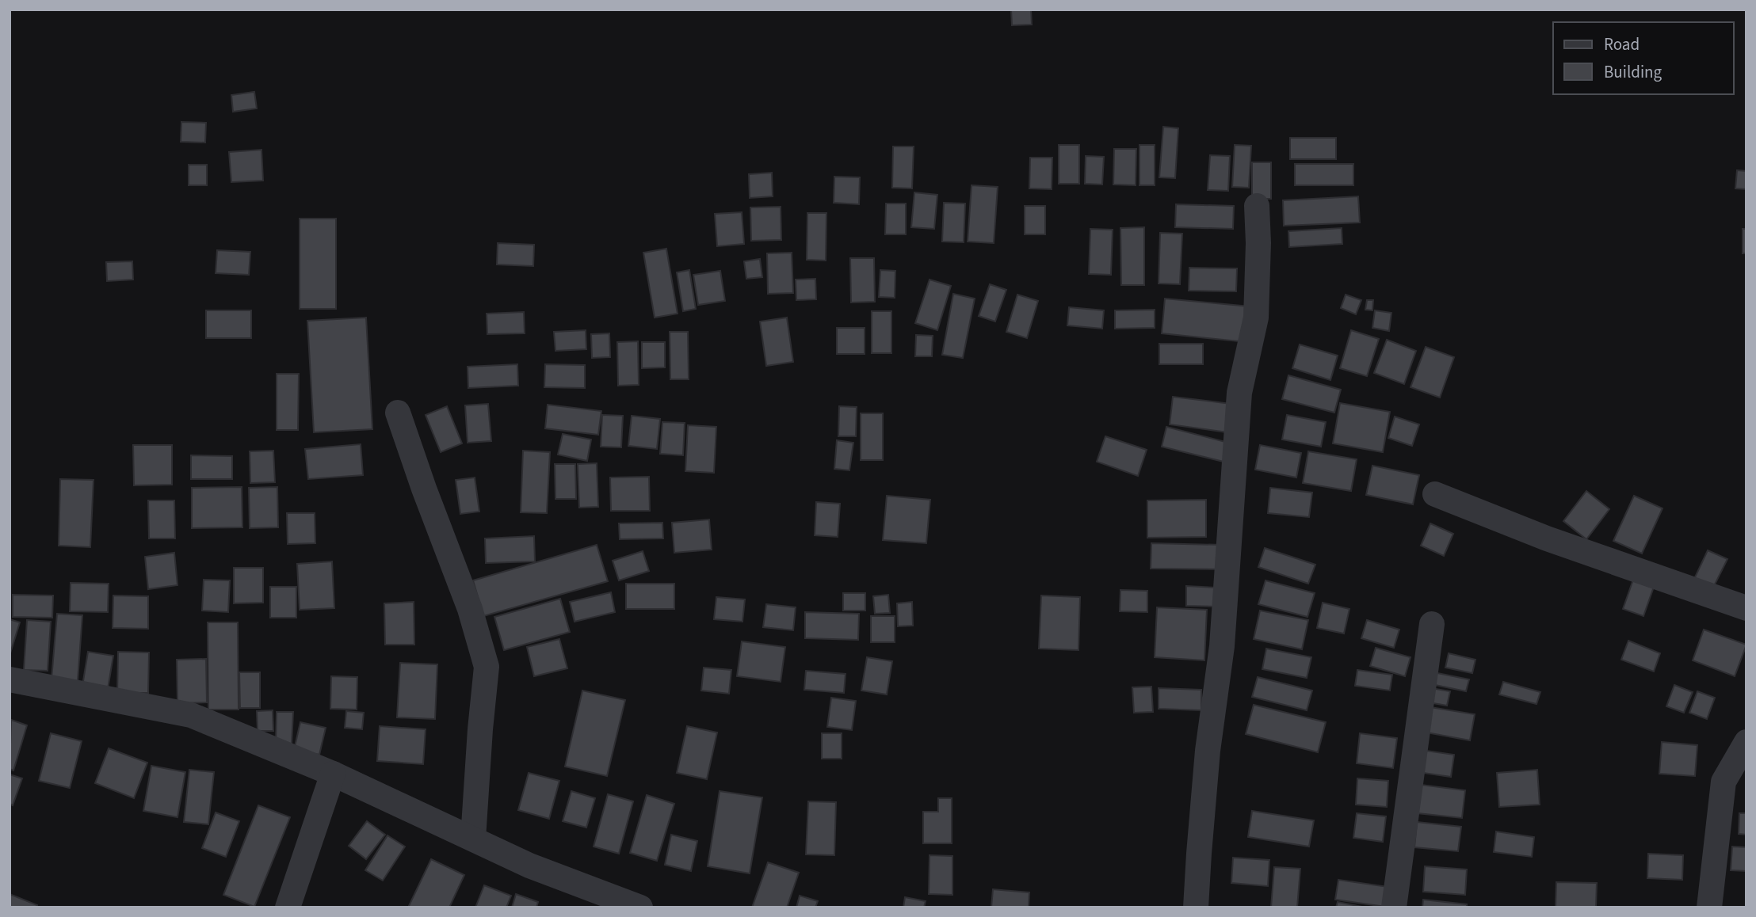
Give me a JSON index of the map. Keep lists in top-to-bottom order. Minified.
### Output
{"legend":["Road","Building"]}
